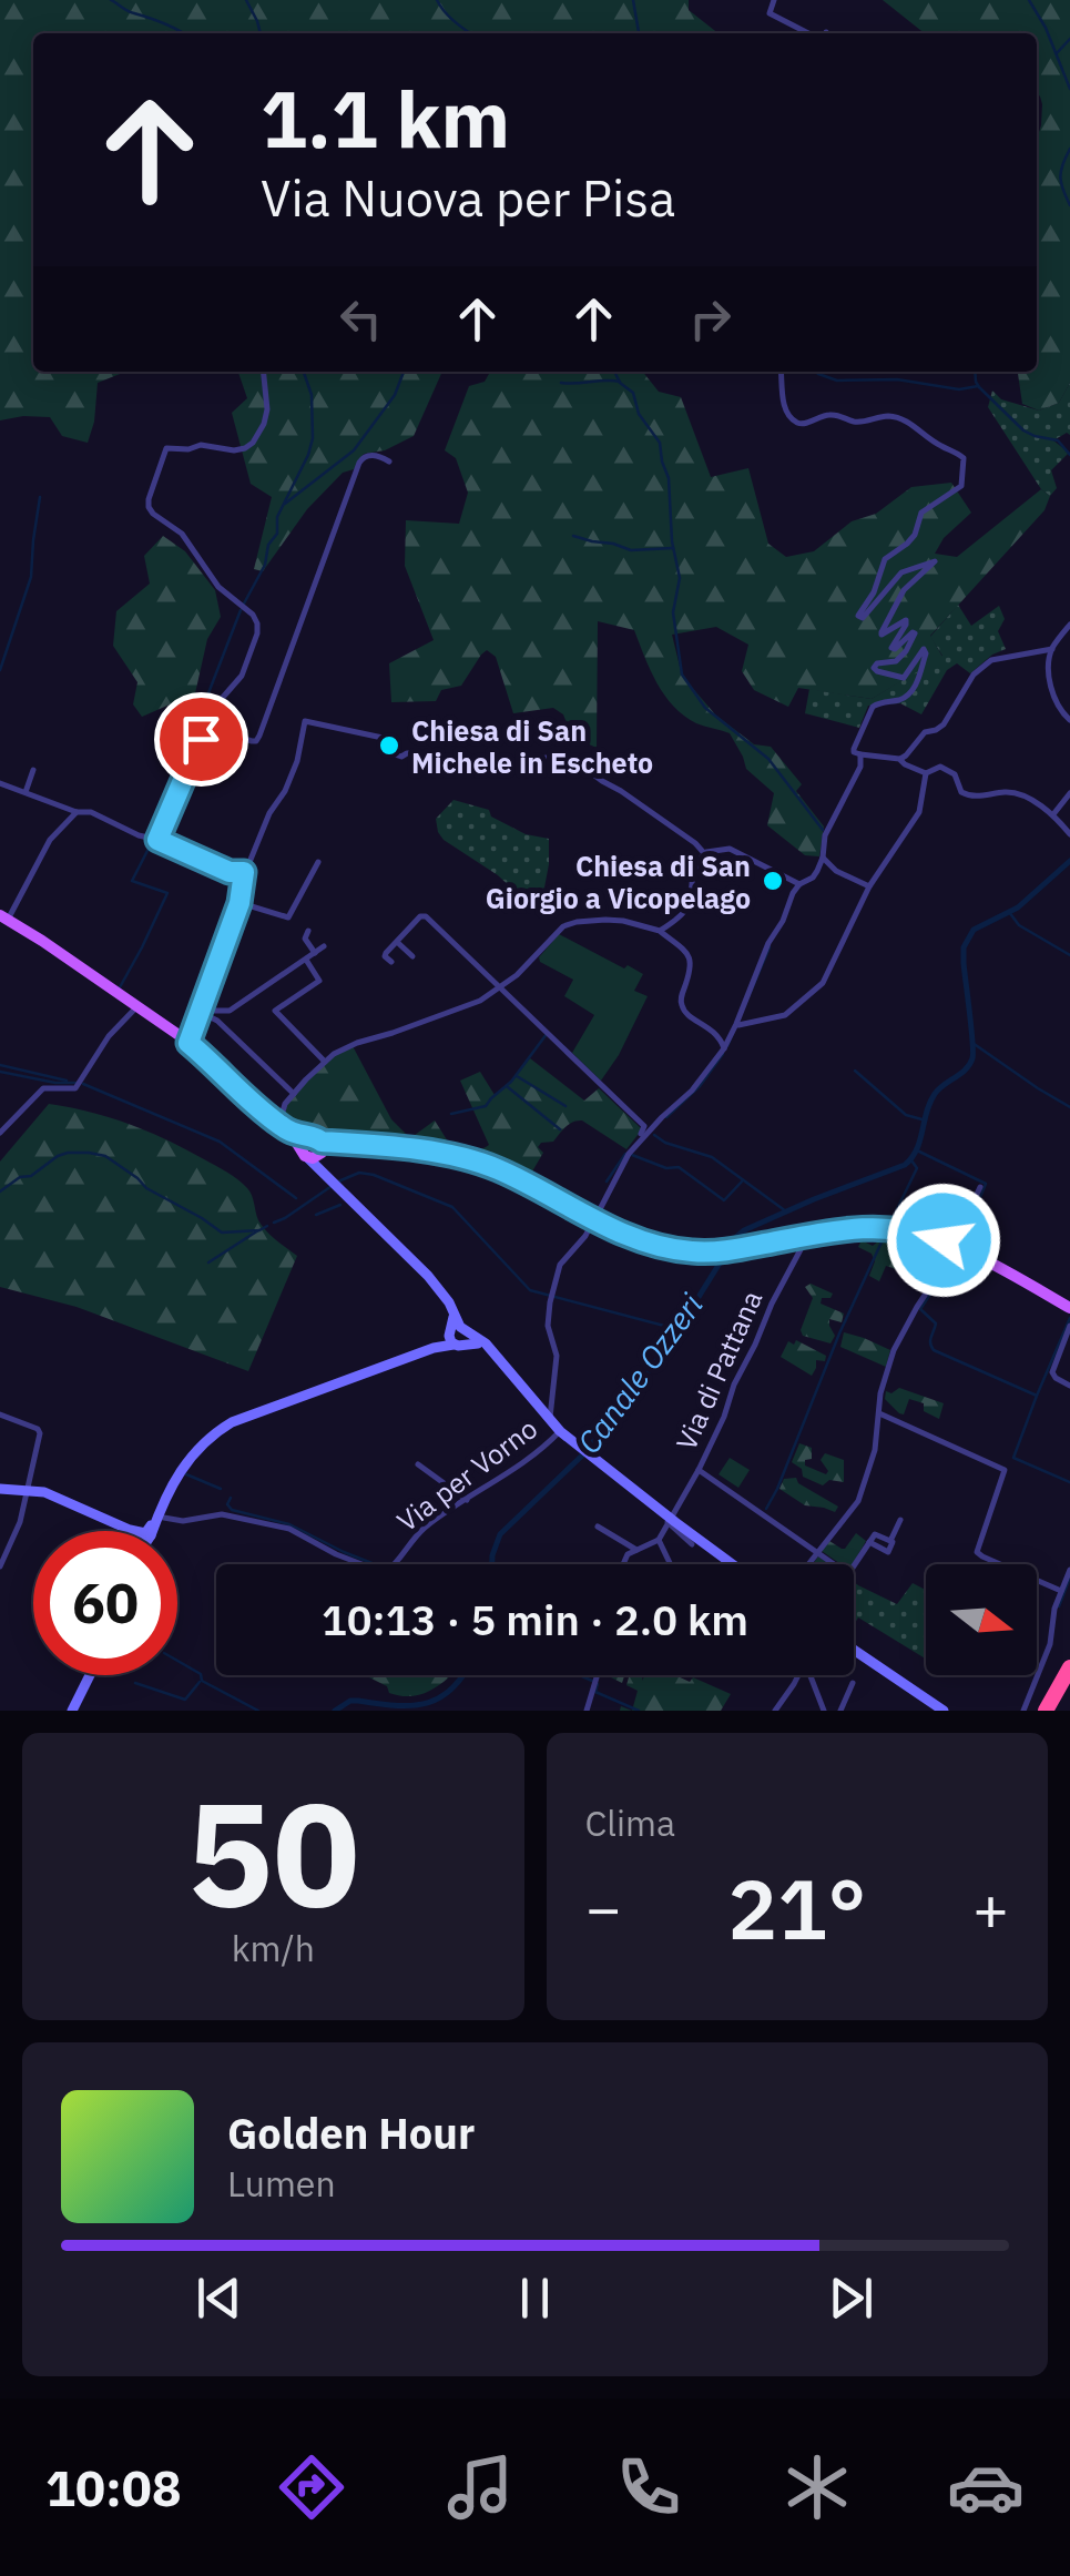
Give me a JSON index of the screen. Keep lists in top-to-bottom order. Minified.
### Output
{"streets":{"street":["Via di Pattana","Via per Vorno"]},"water":["Canale Ozzeri"],"places":["Chiesa di San Michele in Escheto","Chiesa di San Giorgio a Vicopelago"],"north":"right","page":{"turn":["1.1 km","Via Nuova per Pisa"],"limit":"60","trip":"10:13 · 5 min · 2.0 km","tile":[["50","km/h"],"Clima"],"heat":["−","21°","+"],"song":["Golden Hour","Lumen"],"tabs":"10:08"}}
